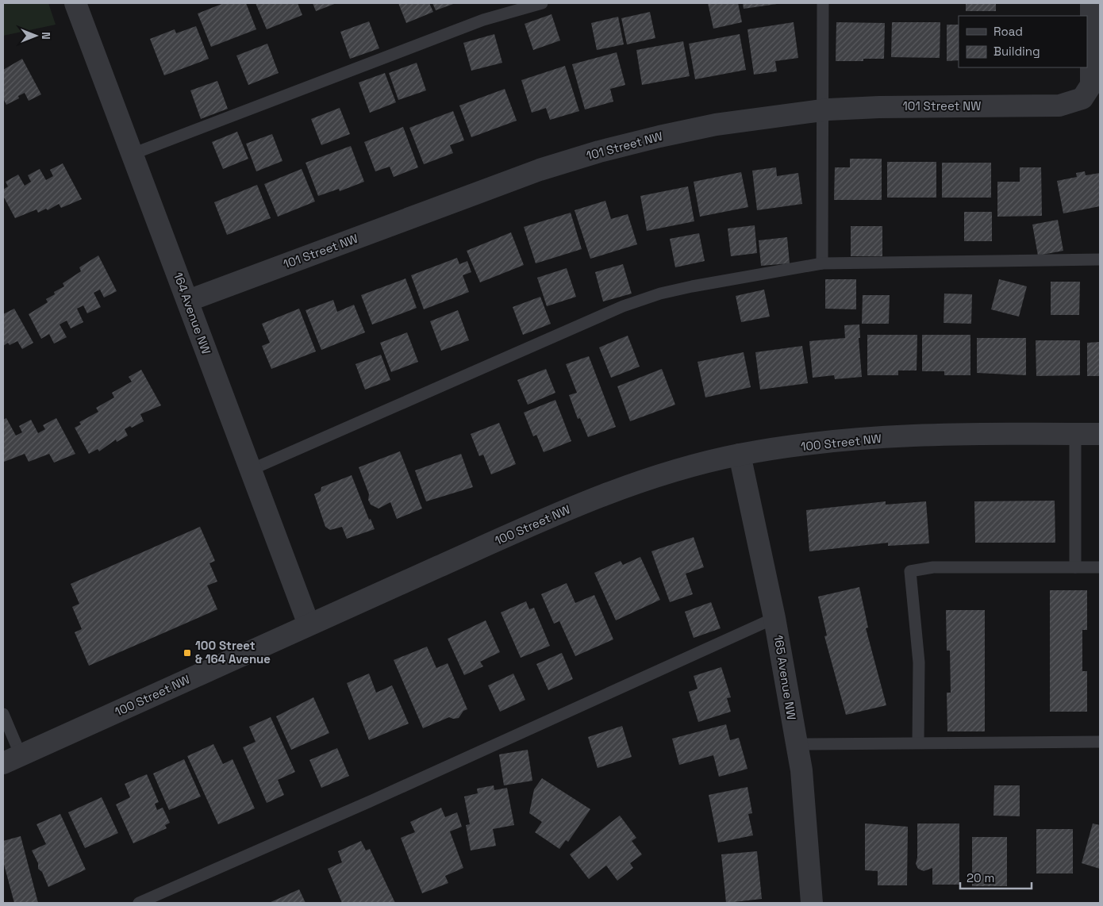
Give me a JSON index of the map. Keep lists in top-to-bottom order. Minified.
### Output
{"streets":{"street":["101 Street NW","164 Avenue NW","100 Street NW","165 Avenue NW"]},"crossings":[["101 Street NW","164 Avenue NW"],["164 Avenue NW","100 Street NW"],["100 Street NW","165 Avenue NW"]],"places":{"transit":["100 Street & 164 Avenue"]},"legend":["Road","Building"],"scale_bar":"20 m","north":"right"}
